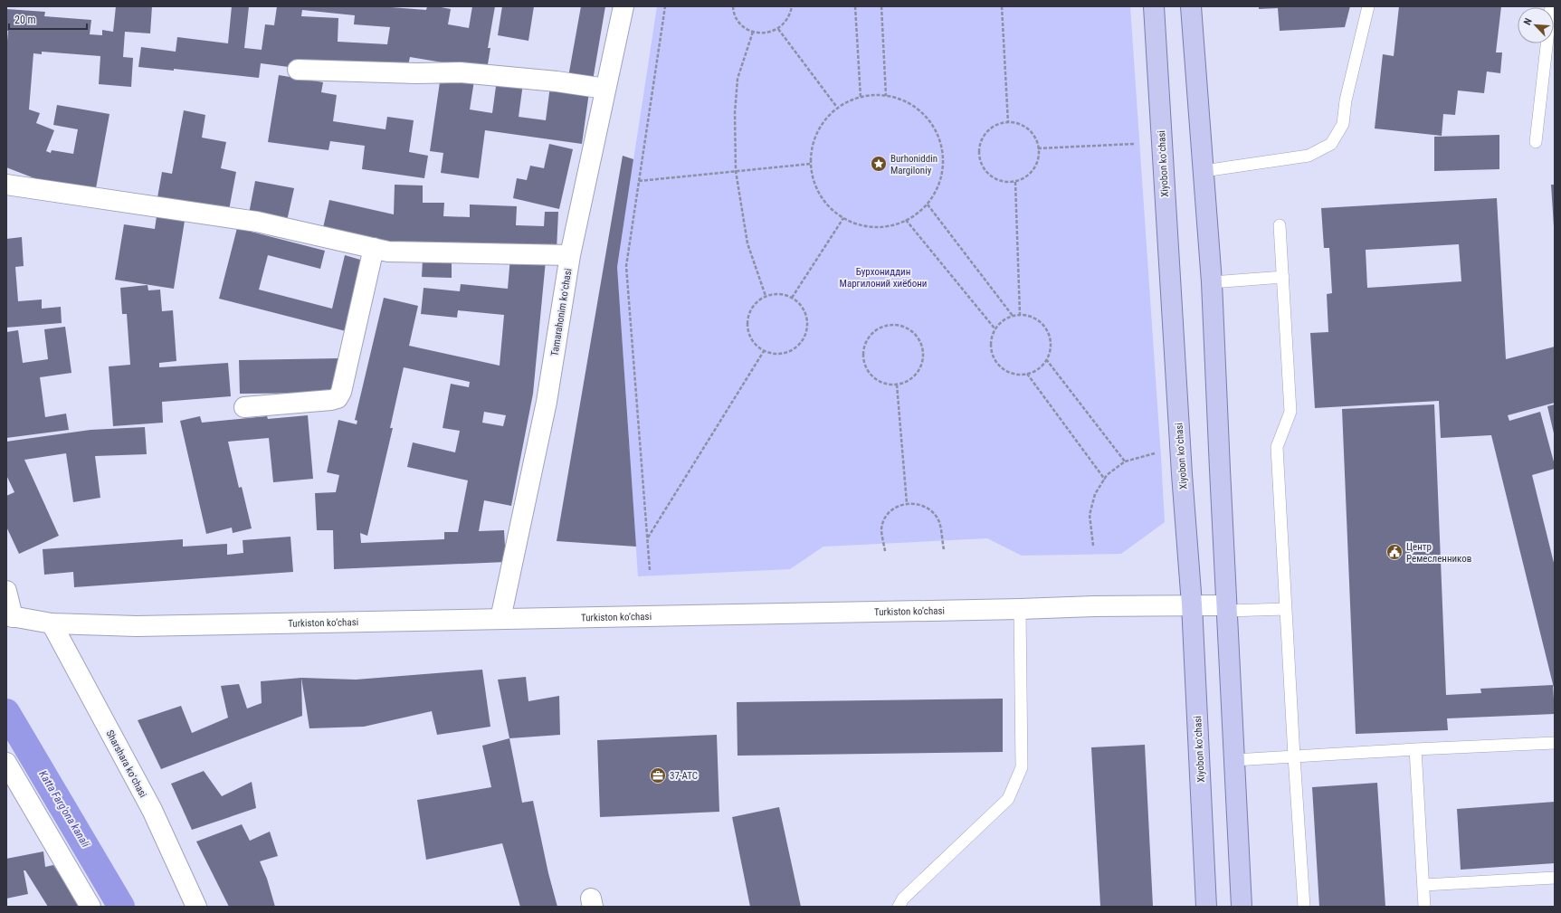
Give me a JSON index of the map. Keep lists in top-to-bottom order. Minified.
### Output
{"streets":{"main road":["Xiyobon koʻchasi"],"street":["Tamarahonim koʻchasi","Turkiston ko’chasi","Sharshara koʻchasi"]},"crossings":[["Xiyobon koʻchasi","Turkiston ko’chasi"],["Tamarahonim koʻchasi","Turkiston ko’chasi"],["Turkiston ko’chasi","Sharshara koʻchasi"]],"water":["Katta Farg'ona kanali"],"parks":["Бурхониддин Маргилоний хиёбони"],"places":{"place":["Burhoniddin Margiloniy"],"public building":["Центр Ремесленников"],"office":["37-АТС"]},"scale_bar":"20 m","north":"top left"}
